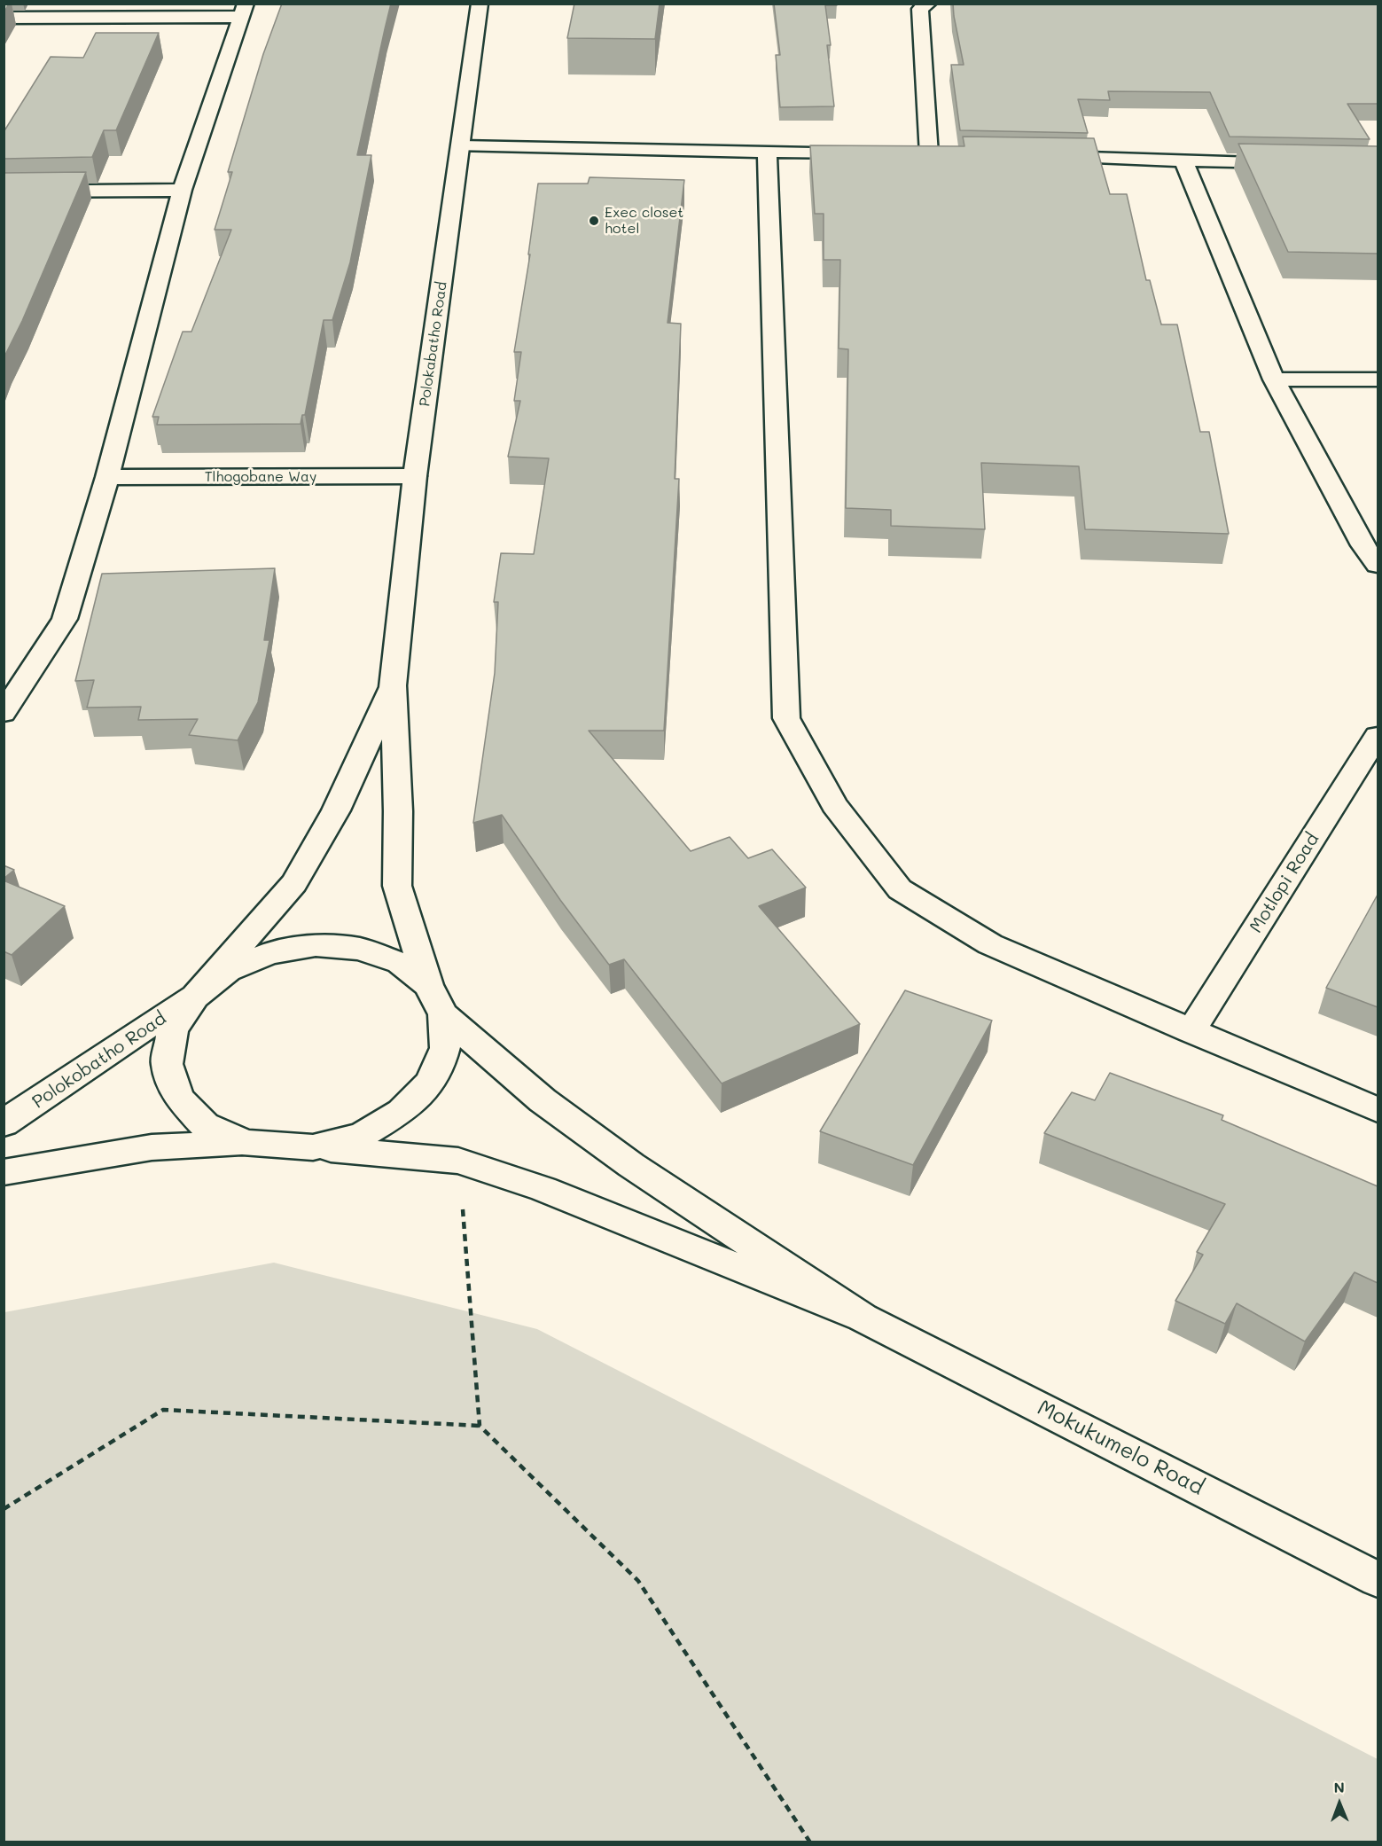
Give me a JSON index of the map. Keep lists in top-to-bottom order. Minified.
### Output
{"streets":{"street":["Polokabatho Road","Tlhogobane Way","Motlopi Road","Polokobatho Road","Mokukumelo Road"]},"crossings":[["Polokabatho Road","Tlhogobane Way"]],"places":["Exec closet hotel"],"north":"top"}
